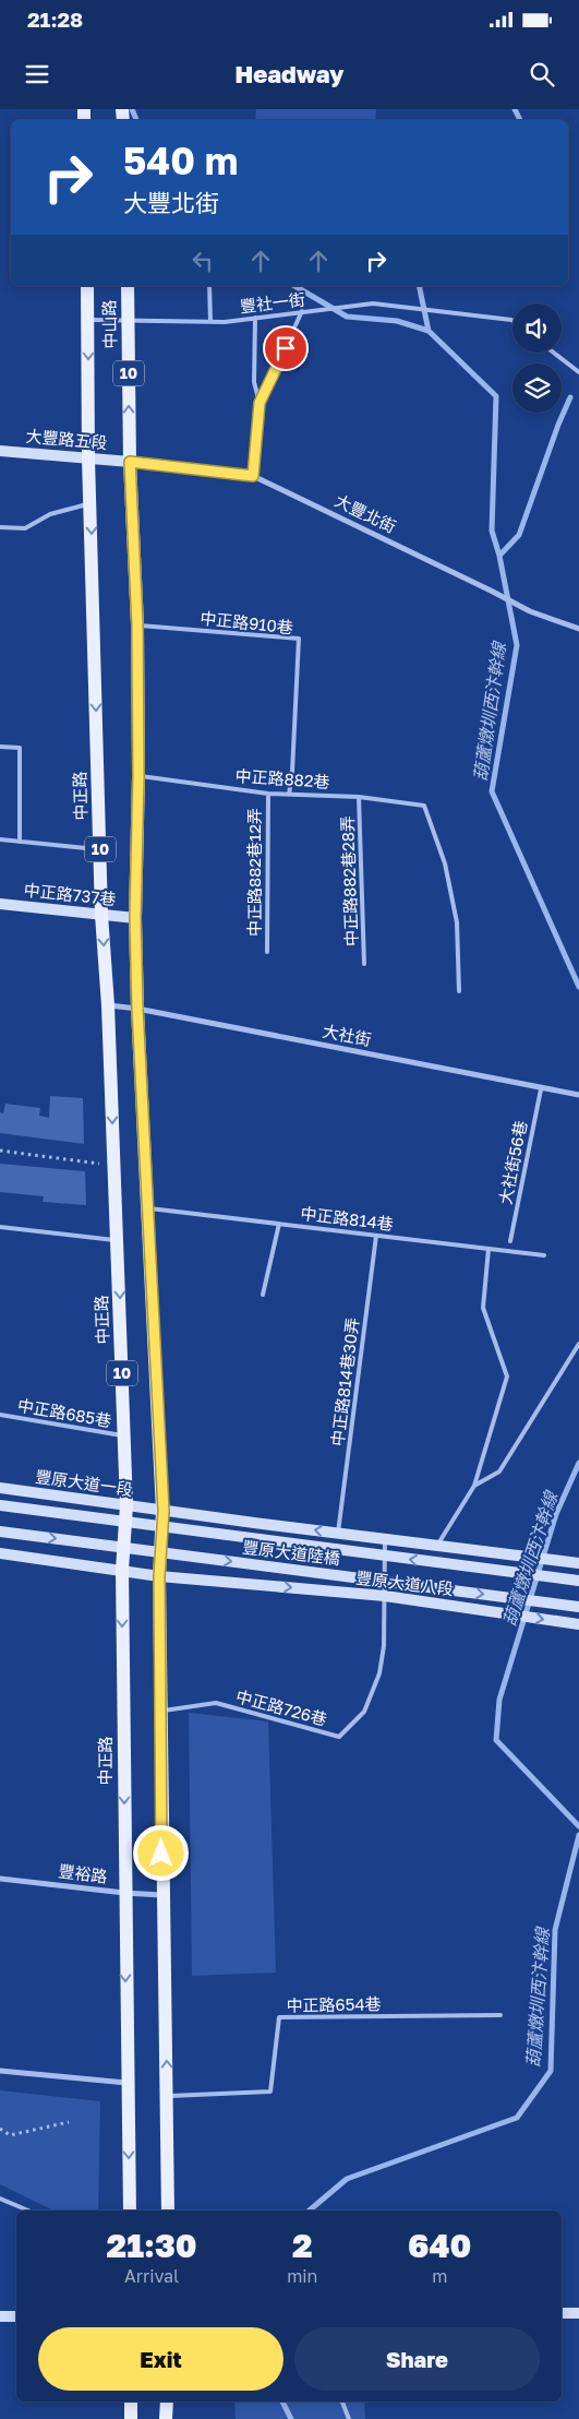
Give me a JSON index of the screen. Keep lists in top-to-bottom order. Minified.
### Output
{"streets":{"main road":["中山路","10","中正路"],"street":["大豐路五段","大豐北街","中正路737巷","大社街","豐原大道一段","豐原大道陸橋","豐原大道八段","豐裕路"],"lane":["豐社一街","中正路910巷","中正路882巷","中正路882巷12弄","中正路882巷28弄","大社街56巷","中正路814巷","中正路814巷30弄","中正路685巷","中正路726巷","中正路654巷"]},"crossings":[["豐社一街","中山路"],["中山路","10"],["中山路","大豐路五段"],["中山路","大豐北街"],["中山路","中正路"],["10","大豐路五段"],["10","大豐北街"],["10","中正路910巷"],["10","中正路882巷"],["10","中正路737巷"],["10","大社街"],["10","中正路814巷"],["10","豐原大道一段"],["10","豐原大道八段"],["10","中正路726巷"],["10","豐裕路"],["10","中正路654巷"],["大豐路五段","大豐北街"],["大豐路五段","中正路"],["中正路910巷","中正路882巷"],["中正路882巷","中正路882巷12弄"],["中正路882巷","中正路882巷28弄"],["中正路","中正路737巷"],["中正路","大社街"],["中正路","中正路685巷"],["中正路","豐原大道一段"],["中正路","豐裕路"],["大社街","大社街56巷"],["中正路814巷","中正路814巷30弄"],["豐原大道八段","中正路726巷"]],"water":["葫蘆燉圳西汴幹線"],"page":{"status":"21:28","header":"Headway","turn":["540 m","大豐北街"],"eta":["21:30","Arrival","2","min","640","m"],"buttons":["Exit","Share"]}}
